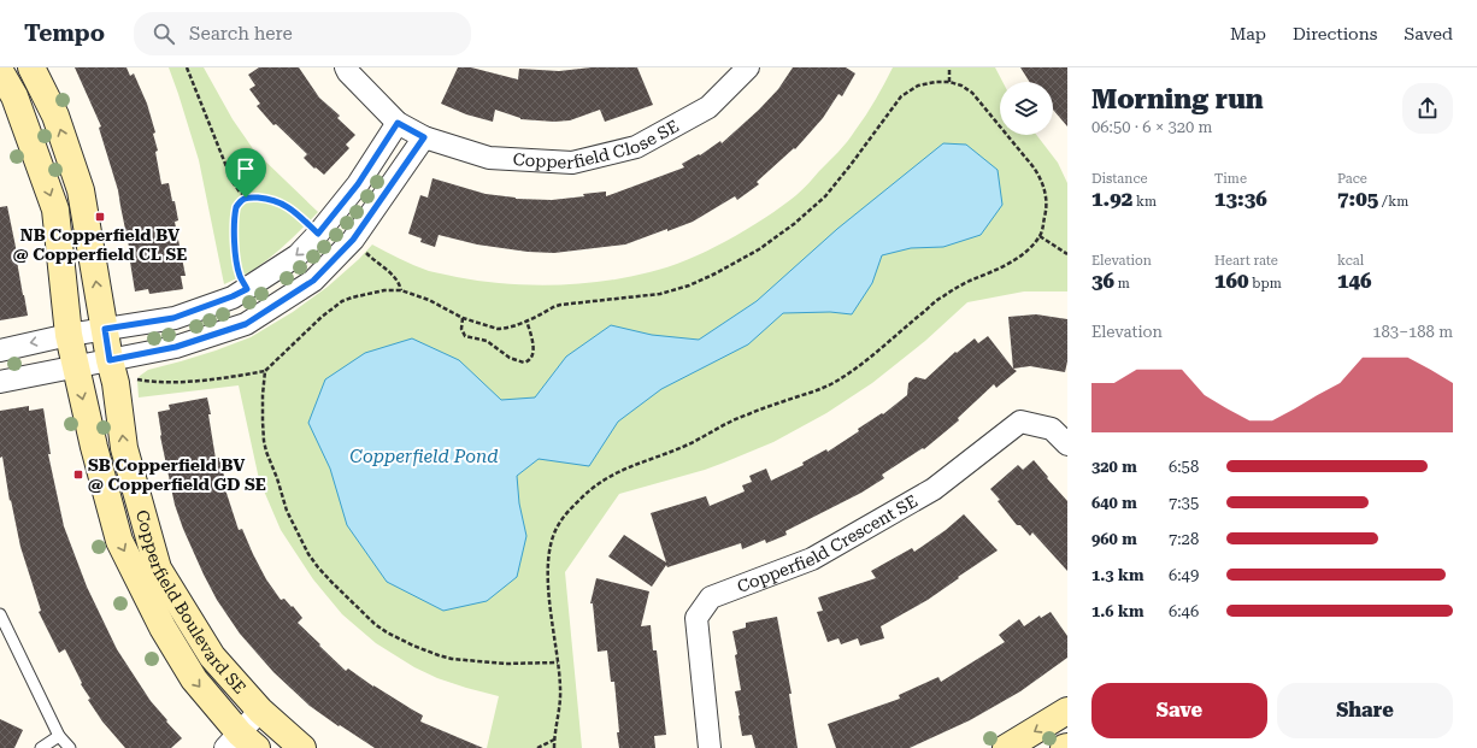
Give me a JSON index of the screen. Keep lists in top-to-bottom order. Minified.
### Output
{"streets":{"street":["Copperfield Close SE","Copperfield Crescent SE","Copperfield Boulevard SE"]},"water":["Copperfield Pond"],"places":{"transit":["NB Copperfield BV @ Copperfield CL SE","SB Copperfield BV @ Copperfield GD SE"]},"page":{"header":"Tempo","search":"Search here","nav":["Map","Directions","Saved"],"heading":["Morning run","06:50 · 6 × 320 m"],"stats":[["Distance","1.92 km"],["Time","13:36"],["Pace","7:05 /km"],["Elevation","36 m"],["Heart rate","160 bpm"],["kcal","146"]],"chart":["Elevation","183–188 m"],"list":[{"name":"320 m","note":"6:58"},{"name":"640 m","note":"7:35"},{"name":"960 m","note":"7:28"},{"name":"1.3 km","note":"6:49"},{"name":"1.6 km","note":"6:46"}],"buttons":["Save","Share"]}}
